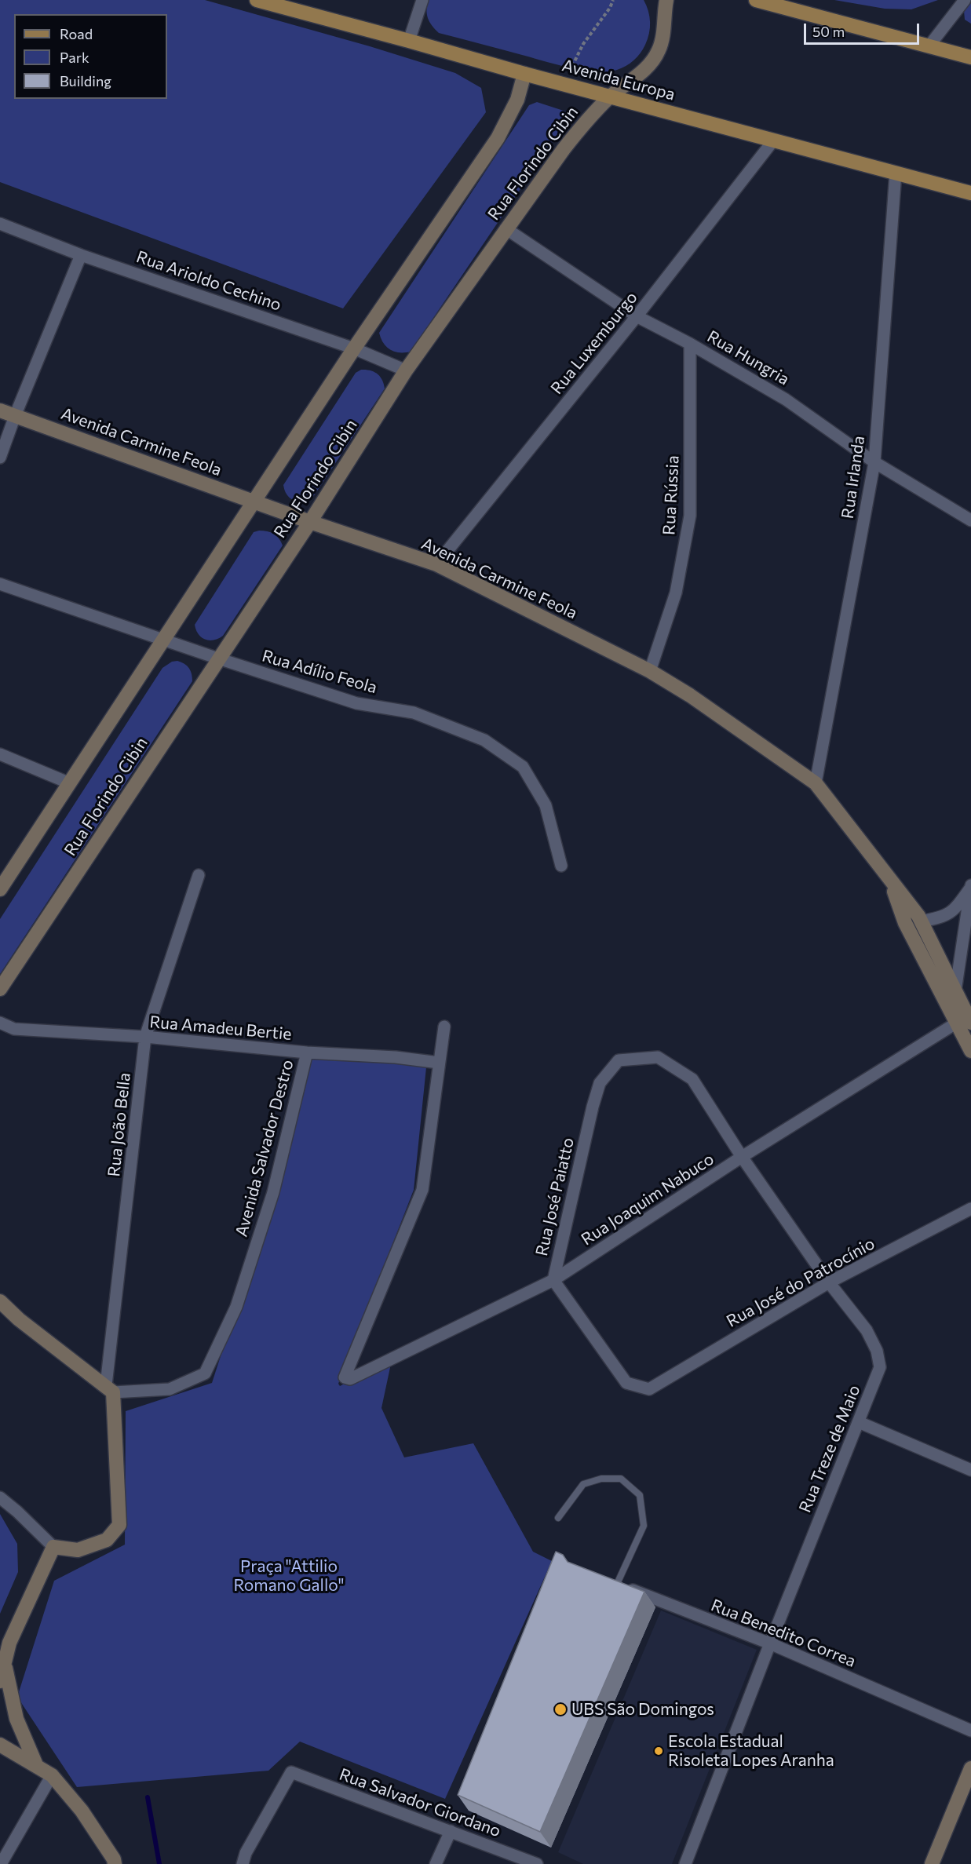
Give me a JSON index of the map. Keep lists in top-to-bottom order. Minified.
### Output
{"streets":{"main road":["Avenida Europa","Rua Florindo Cibin","Avenida Carmine Feola"],"street":["Rua Arioldo Cechino","Rua Luxemburgo","Rua Hungria","Rua Irlanda","Rua Rússia","Rua Adílio Feola","Rua Amadeu Bertie","Rua João Bella","Avenida Salvador Destro","Rua José Paiatto","Rua Joaquim Nabuco","Rua José do Patrocínio","Rua Treze de Maio","Rua Benedito Correa","Rua Salvador Giordano"]},"crossings":[["Avenida Europa","Rua Florindo Cibin"],["Avenida Europa","Rua Luxemburgo"],["Avenida Europa","Rua Irlanda"],["Rua Florindo Cibin","Rua Arioldo Cechino"],["Rua Florindo Cibin","Rua Hungria"],["Rua Florindo Cibin","Avenida Carmine Feola"],["Rua Florindo Cibin","Rua Adílio Feola"],["Rua Luxemburgo","Rua Hungria"],["Rua Luxemburgo","Avenida Carmine Feola"],["Rua Hungria","Rua Irlanda"],["Rua Hungria","Rua Rússia"],["Avenida Carmine Feola","Rua Irlanda"],["Avenida Carmine Feola","Rua Rússia"],["Avenida Carmine Feola","Rua Joaquim Nabuco"],["Rua Amadeu Bertie","Rua João Bella"],["Rua Amadeu Bertie","Avenida Salvador Destro"],["Rua Amadeu Bertie","Rua Joaquim Nabuco"],["Rua João Bella","Avenida Salvador Destro"],["Rua José Paiatto","Rua Joaquim Nabuco"],["Rua José Paiatto","Rua José do Patrocínio"],["Rua José Paiatto","Rua Treze de Maio"],["Rua Joaquim Nabuco","Rua Treze de Maio"],["Rua José do Patrocínio","Rua Treze de Maio"],["Rua Treze de Maio","Rua Benedito Correa"]],"parks":["Praça \"Attilio Romano Gallo\""],"places":["UBS São Domingos","Escola Estadual Risoleta Lopes Aranha"],"legend":["Road","Park","Building"],"scale_bar":"50 m"}
